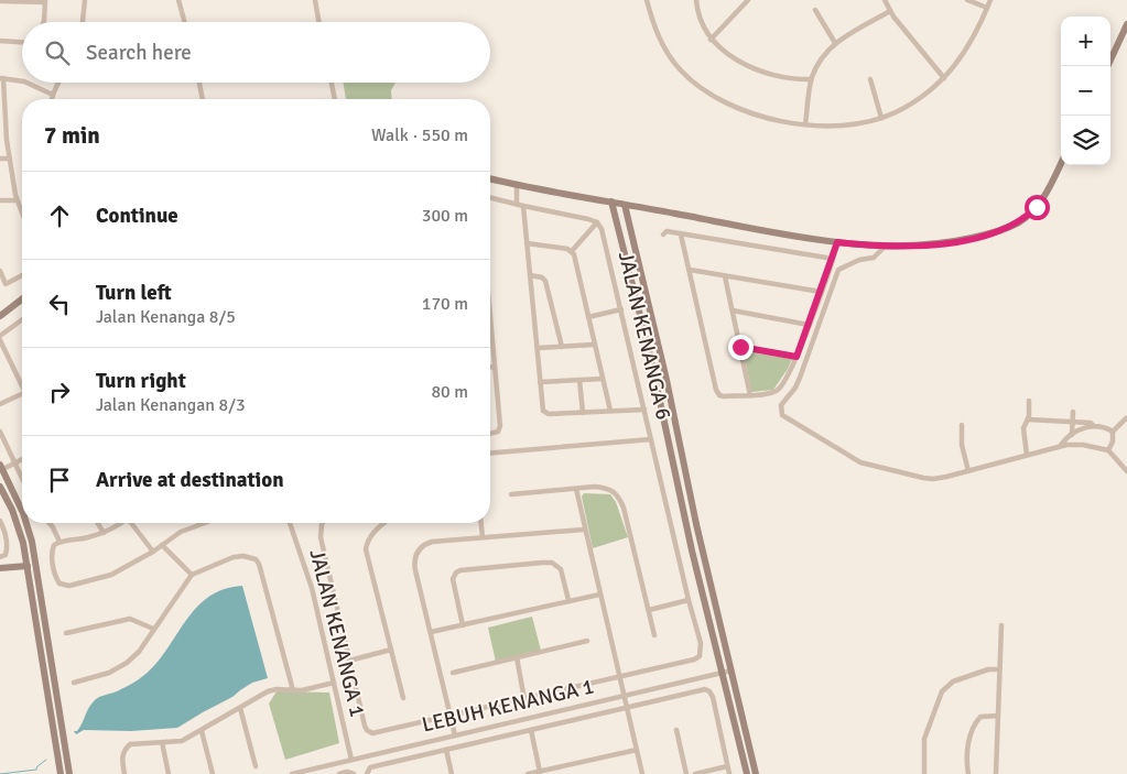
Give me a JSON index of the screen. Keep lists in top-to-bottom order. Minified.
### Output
{"streets":{"street":["JALAN KENANGA 6","JALAN KENANGA 1","LEBUH KENANGA 1"]},"crossings":[["JALAN KENANGA 1","LEBUH KENANGA 1"]],"page":{"map_buttons":["+","−"],"search":"Search here","heading":["7 min","Walk · 550 m"],"list":[["Continue","300 m"],["Turn left","Jalan Kenanga 8/5","170 m"],["Turn right","Jalan Kenangan 8/3","80 m"],"Arrive at destination"]}}
